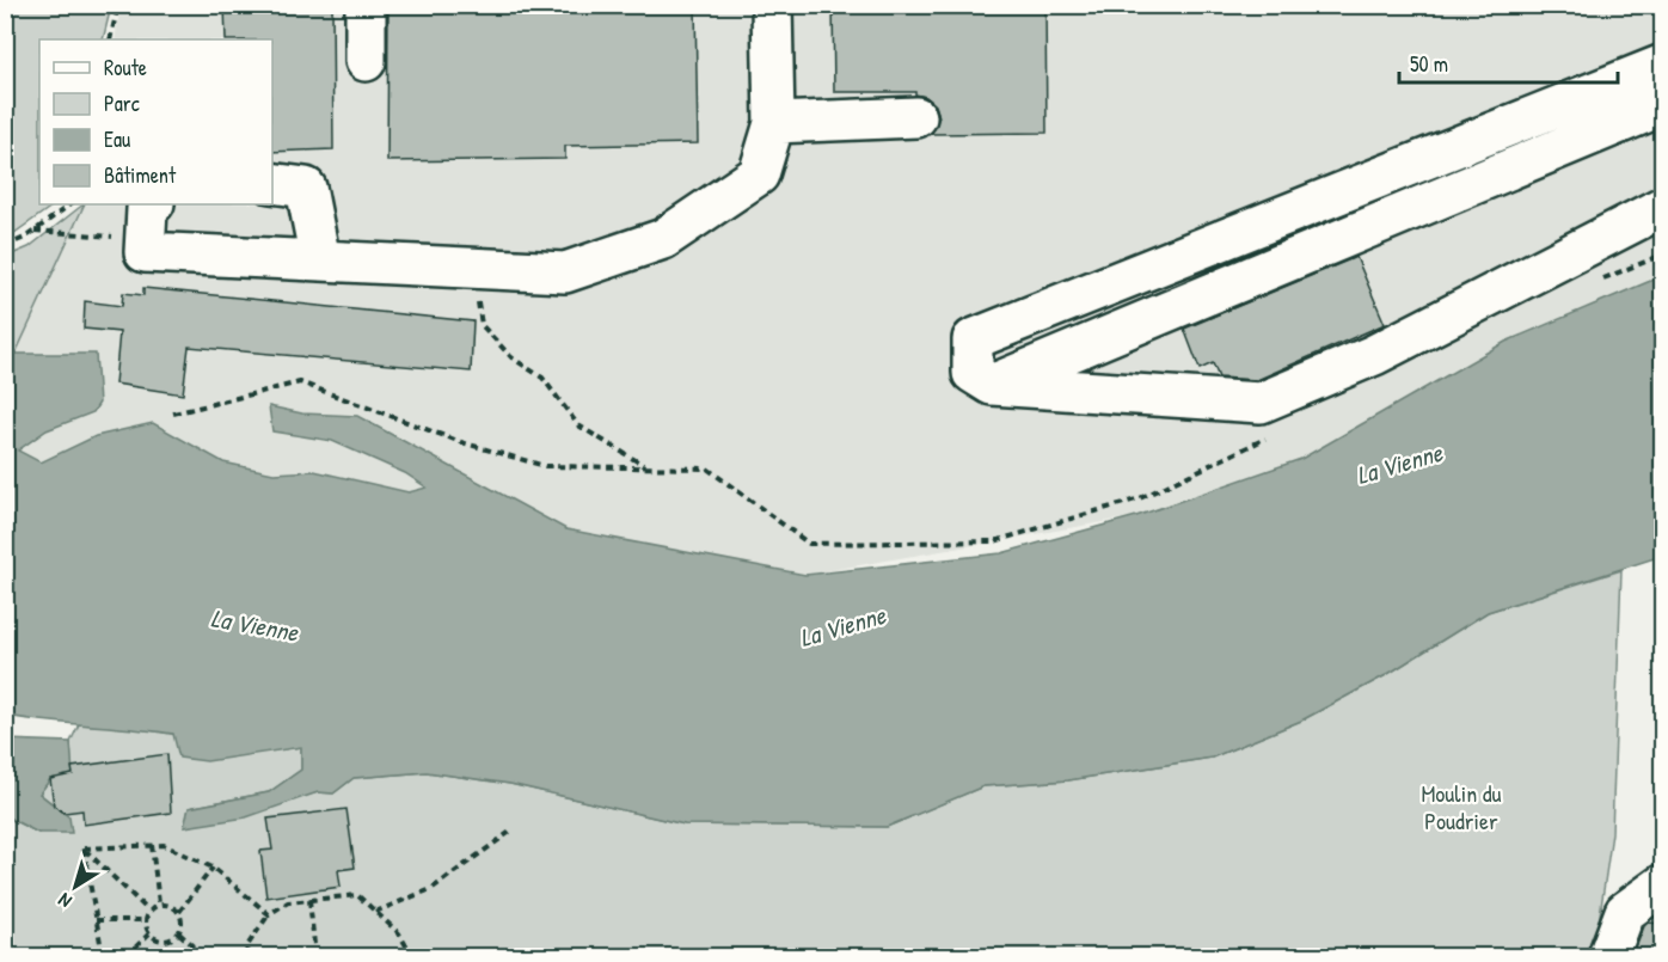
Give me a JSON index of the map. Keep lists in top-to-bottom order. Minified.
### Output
{"water":["La Vienne"],"parks":["Moulin du Poudrier"],"legend":["Route","Parc","Eau","Bâtiment"],"scale_bar":"50 m","north":"bottom left"}
